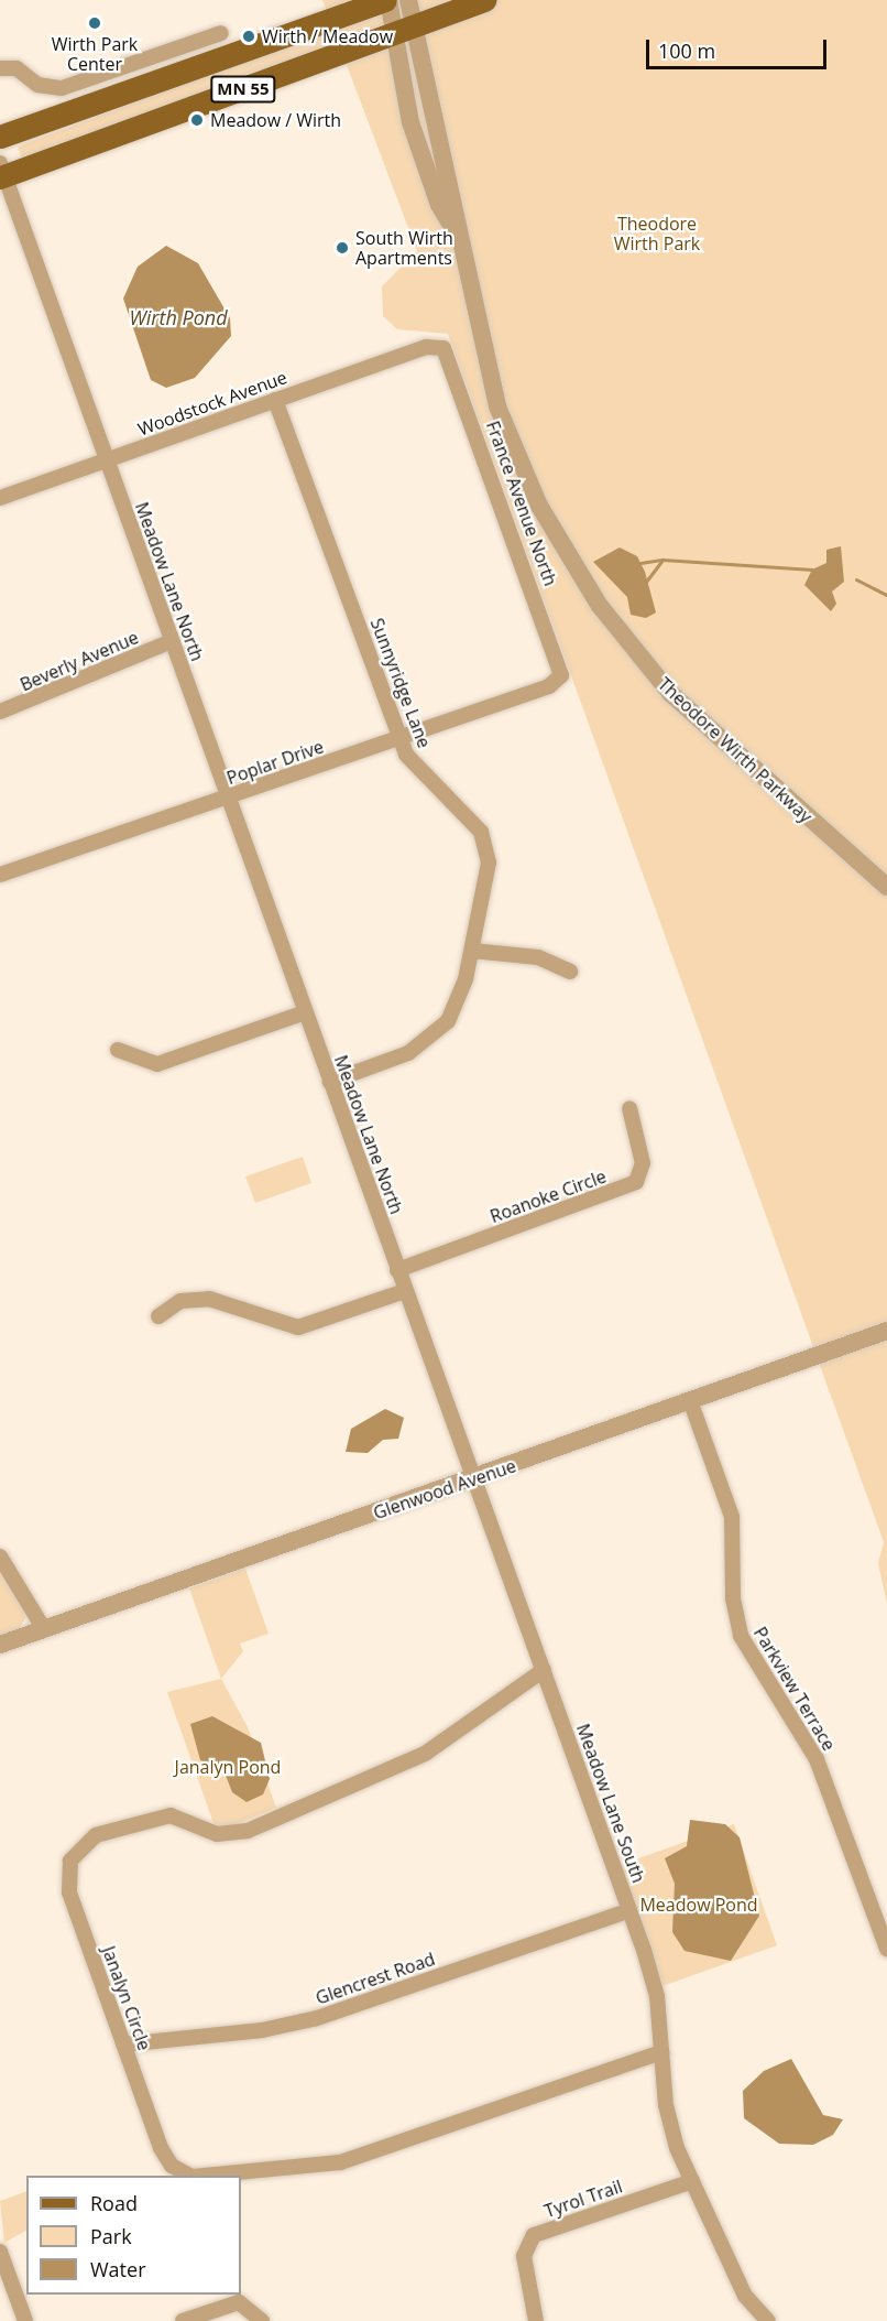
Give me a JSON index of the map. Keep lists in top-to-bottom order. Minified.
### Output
{"streets":{"main road":["MN 55"],"street":["Woodstock Avenue","France Avenue North","Meadow Lane North","Beverly Avenue","Sunnyridge Lane","Theodore Wirth Parkway","Poplar Drive","Roanoke Circle","Glenwood Avenue","Parkview Terrace","Meadow Lane South","Glencrest Road","Janalyn Circle","Tyrol Trail"]},"crossings":[["MN 55","Meadow Lane North"],["MN 55","Theodore Wirth Parkway"],["Woodstock Avenue","France Avenue North"],["Woodstock Avenue","Meadow Lane North"],["Woodstock Avenue","Sunnyridge Lane"],["France Avenue North","Poplar Drive"],["Meadow Lane North","Beverly Avenue"],["Meadow Lane North","Sunnyridge Lane"],["Meadow Lane North","Poplar Drive"],["Meadow Lane North","Roanoke Circle"],["Sunnyridge Lane","Poplar Drive"],["Glenwood Avenue","Parkview Terrace"],["Glenwood Avenue","Meadow Lane South"],["Meadow Lane South","Glencrest Road"],["Meadow Lane South","Janalyn Circle"],["Meadow Lane South","Tyrol Trail"],["Glencrest Road","Janalyn Circle"]],"water":["Wirth Pond"],"parks":["Theodore Wirth Park","Janalyn Pond","Meadow Pond"],"places":["Wirth Park Center","Wirth / Meadow","Meadow / Wirth","South Wirth Apartments"],"legend":["Road","Park","Water"],"scale_bar":"100 m"}
